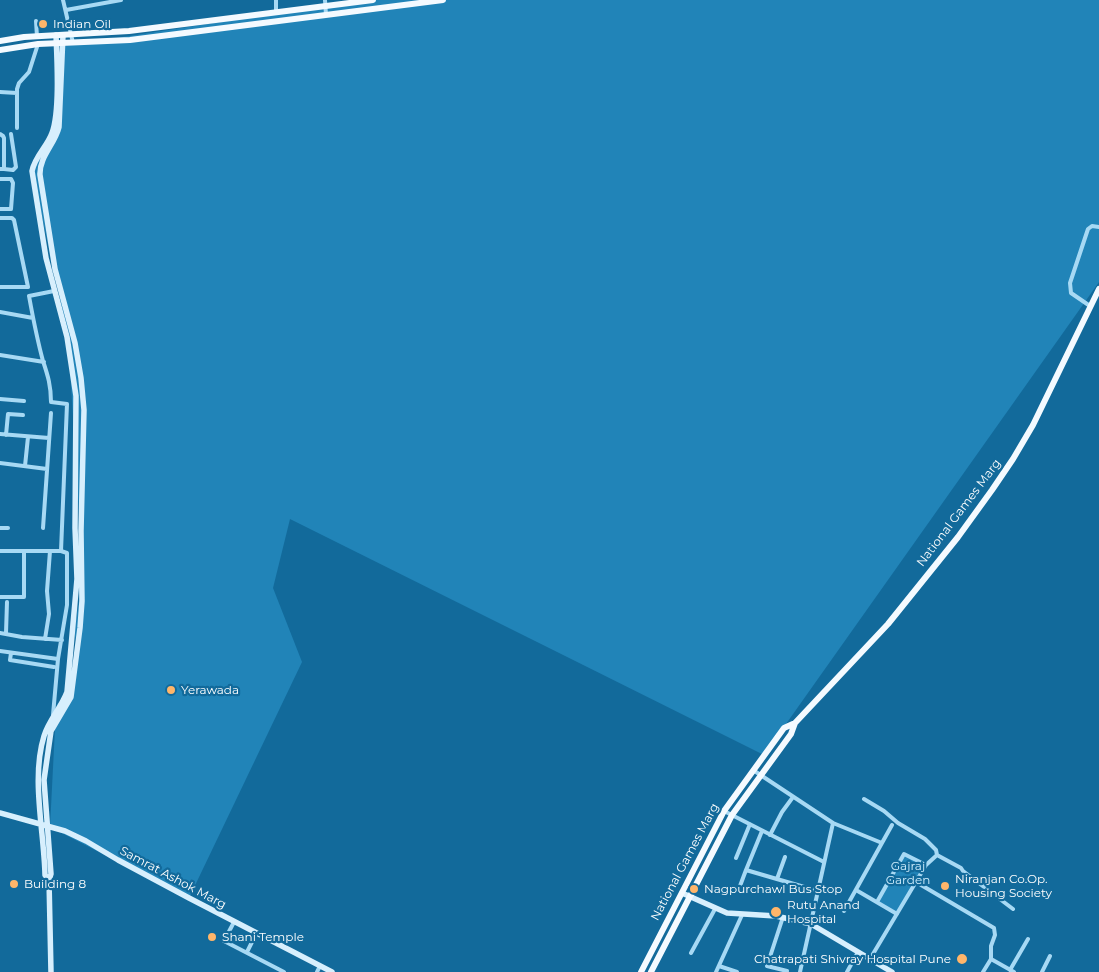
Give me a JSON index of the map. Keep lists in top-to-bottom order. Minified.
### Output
{"streets":{"main road":["National Games Marg"],"street":["Samrat Ashok Marg"]},"parks":["Gajraj Garden"],"places":["Indian Oil","Yerawada","Building 8","Niranjan Co.Op. Housing Society","Nagpurchawl Bus Stop","Rutu Anand Hospital","Shani Temple","Chatrapati Shivray Hospital Pune"]}
